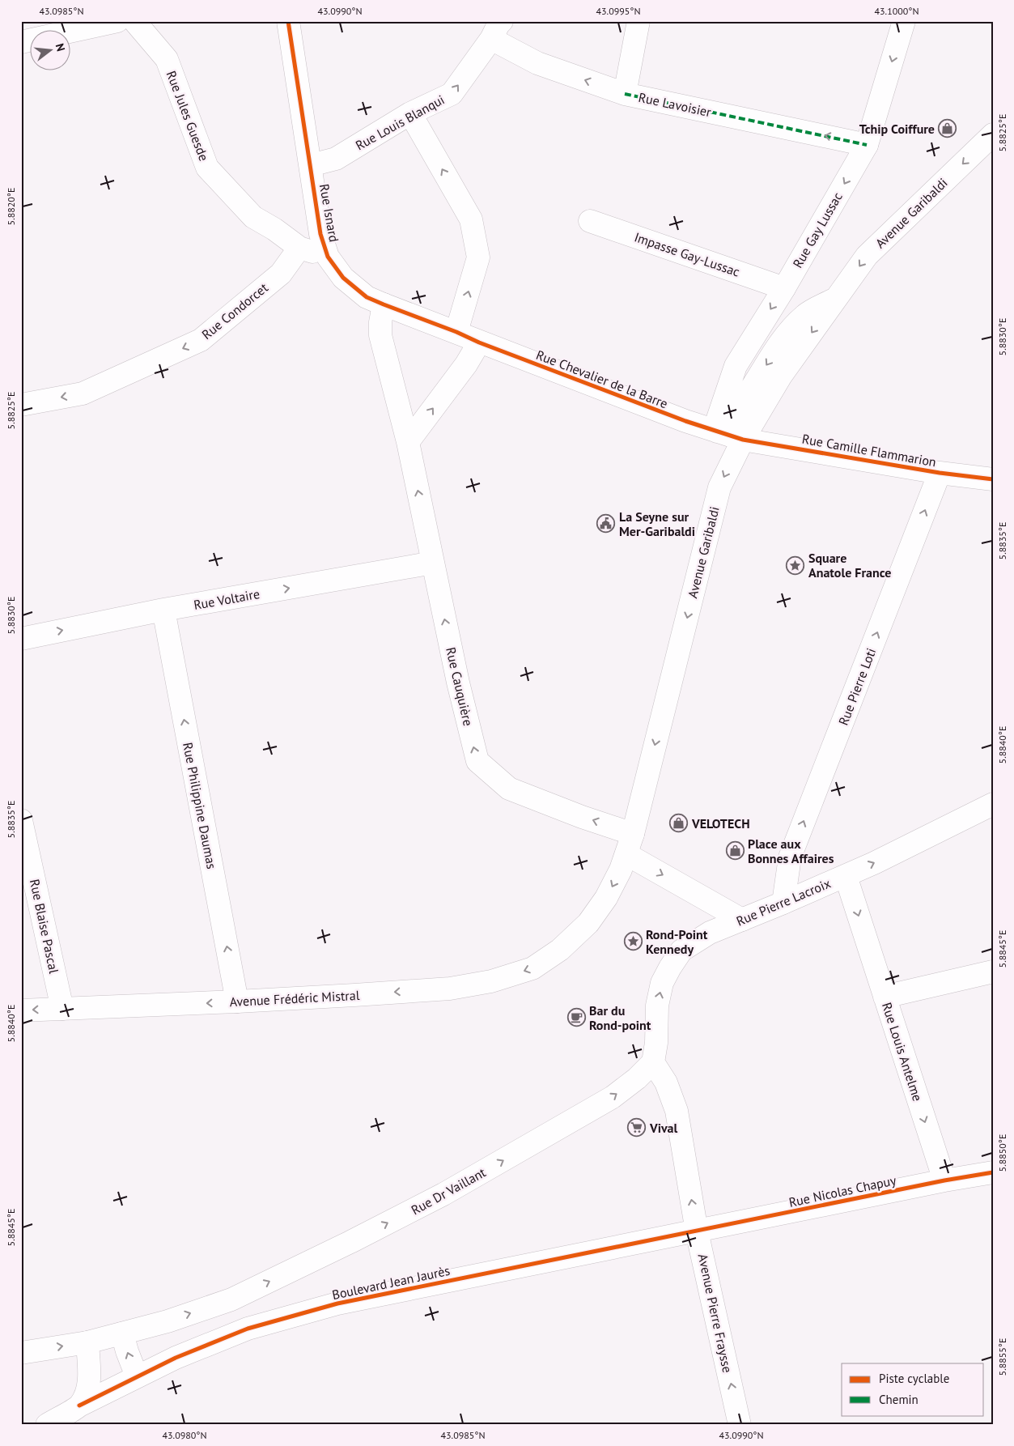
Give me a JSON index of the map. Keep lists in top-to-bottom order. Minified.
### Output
{"streets":{"street":["Rue Lavoisier","Rue Jules Guesde","Rue Louis Blanqui","Rue Isnard","Avenue Garibaldi","Rue Gay Lussac","Impasse Gay-Lussac","Rue Condorcet","Rue Chevalier de la Barre","Rue Camille Flammarion","Rue Voltaire","Rue Cauquière","Rue Pierre Loti","Rue Philippine Daumas","Rue Pierre Lacroix","Rue Blaise Pascal","Avenue Frédéric Mistral","Rue Louis Antelme","Rue Dr Vaillant","Rue Nicolas Chapuy","Boulevard Jean Jaurès","Avenue Pierre Fraysse"]},"crossings":[["Rue Lavoisier","Rue Louis Blanqui"],["Rue Lavoisier","Rue Gay Lussac"],["Rue Jules Guesde","Rue Isnard"],["Rue Jules Guesde","Rue Condorcet"],["Rue Louis Blanqui","Rue Isnard"],["Rue Isnard","Rue Chevalier de la Barre"],["Rue Isnard","Rue Cauquière"],["Avenue Garibaldi","Rue Gay Lussac"],["Avenue Garibaldi","Rue Chevalier de la Barre"],["Avenue Garibaldi","Rue Camille Flammarion"],["Avenue Garibaldi","Rue Cauquière"],["Avenue Garibaldi","Avenue Frédéric Mistral"],["Rue Gay Lussac","Impasse Gay-Lussac"],["Rue Gay Lussac","Rue Chevalier de la Barre"],["Rue Chevalier de la Barre","Rue Camille Flammarion"],["Rue Camille Flammarion","Rue Pierre Loti"],["Rue Voltaire","Rue Cauquière"],["Rue Voltaire","Rue Philippine Daumas"],["Rue Cauquière","Rue Pierre Lacroix"],["Rue Cauquière","Avenue Frédéric Mistral"],["Rue Pierre Loti","Rue Pierre Lacroix"],["Rue Philippine Daumas","Avenue Frédéric Mistral"],["Rue Pierre Lacroix","Rue Louis Antelme"],["Rue Pierre Lacroix","Rue Dr Vaillant"],["Rue Pierre Lacroix","Avenue Pierre Fraysse"],["Rue Blaise Pascal","Avenue Frédéric Mistral"],["Rue Louis Antelme","Rue Nicolas Chapuy"],["Rue Dr Vaillant","Avenue Pierre Fraysse"],["Rue Nicolas Chapuy","Boulevard Jean Jaurès"],["Rue Nicolas Chapuy","Avenue Pierre Fraysse"],["Boulevard Jean Jaurès","Avenue Pierre Fraysse"]],"one_way":["Rue Lavoisier","Rue Louis Blanqui","Avenue Garibaldi","Rue Gay Lussac","Rue Condorcet","Rue Voltaire","Rue Pierre Loti","Rue Philippine Daumas","Rue Pierre Lacroix","Avenue Frédéric Mistral","Rue Louis Antelme","Rue Dr Vaillant","Avenue Pierre Fraysse"],"places":{"shop":["Tchip Coiffure","VELOTECH","Place aux Bonnes Affaires"],"public building":["La Seyne sur Mer-Garibaldi"],"place":["Square Anatole France","Rond-Point Kennedy"],"cafe":["Bar du Rond-point"],"supermarket":["Vival"]},"legend":["Piste cyclable","Chemin"],"north":"right","coordinates":["43.0985°N","43.0990°N","43.0995°N","43.1000°N","5.8825°E","5.8820°E","5.8830°E","5.8835°E","5.8840°E","5.8845°E","5.8850°E","5.8855°E","43.0980°N"]}
